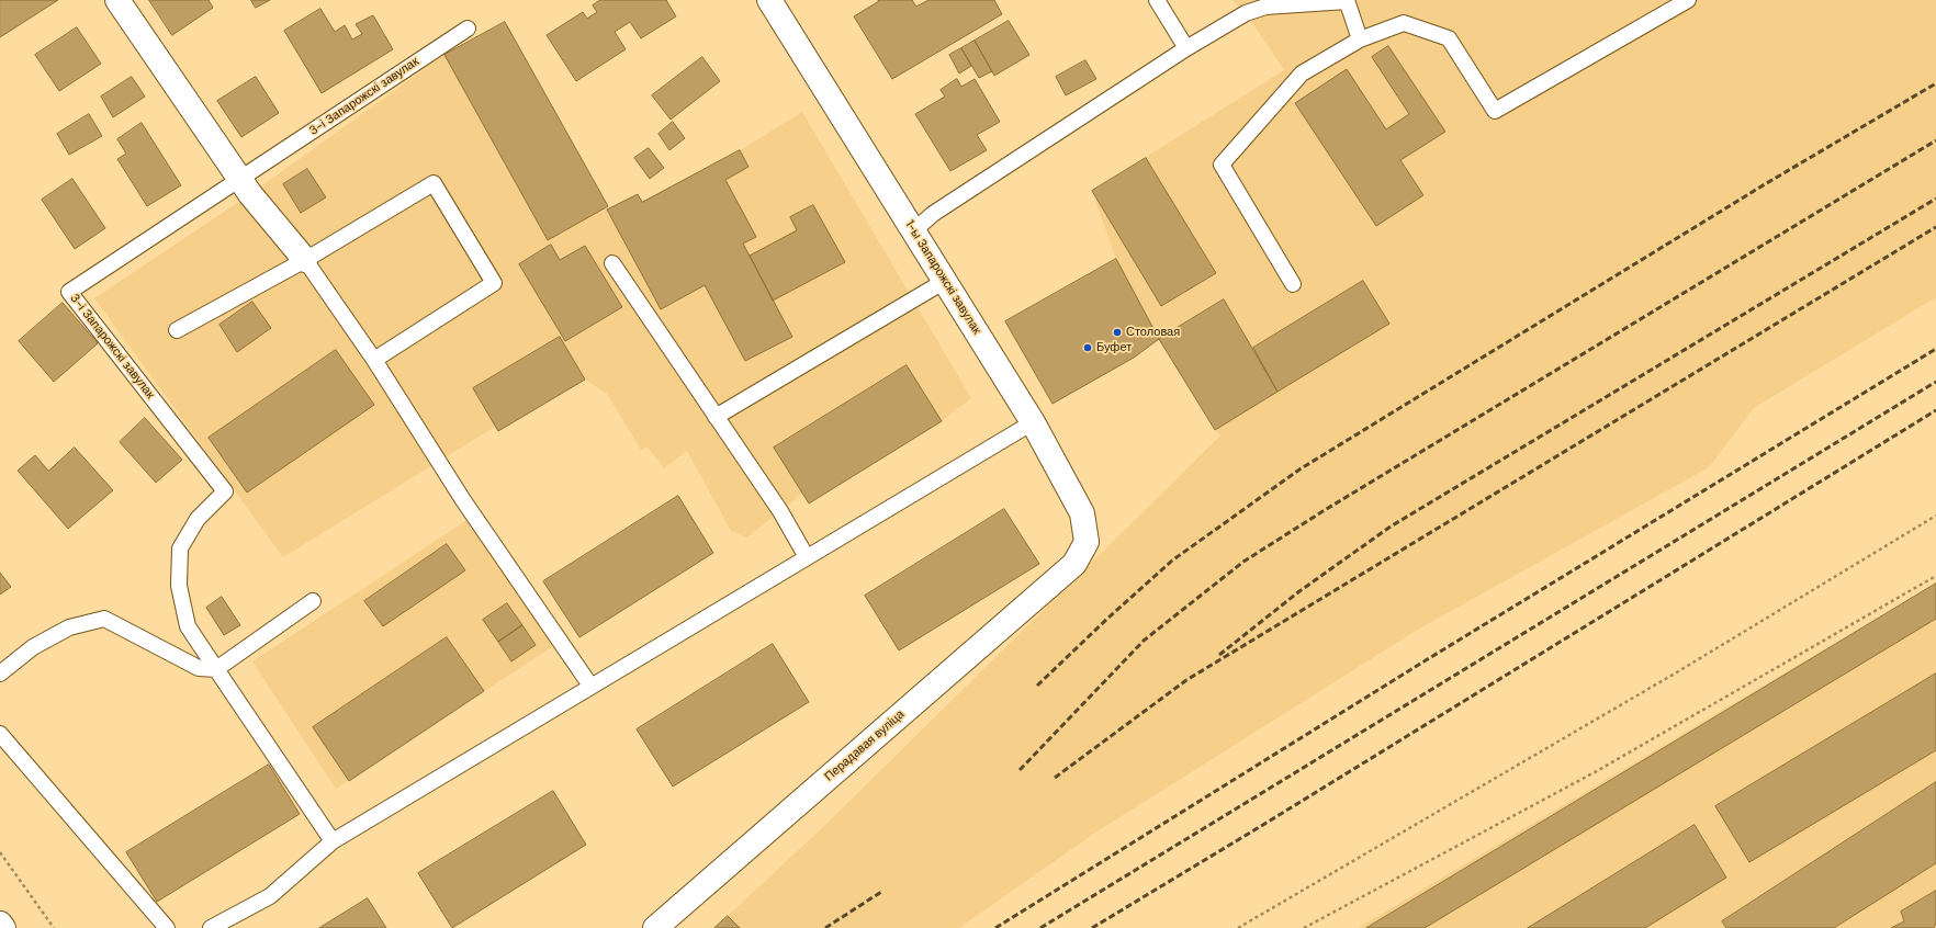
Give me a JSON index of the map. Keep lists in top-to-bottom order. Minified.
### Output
{"streets":{"street":["1-ы Запарожскі завулак","Перадавая вуліца"],"lane":["3-і Запарожскі завулак"]},"crossings":[["1-ы Запарожскі завулак","Перадавая вуліца"]],"places":["Столовая","Буфет"]}
